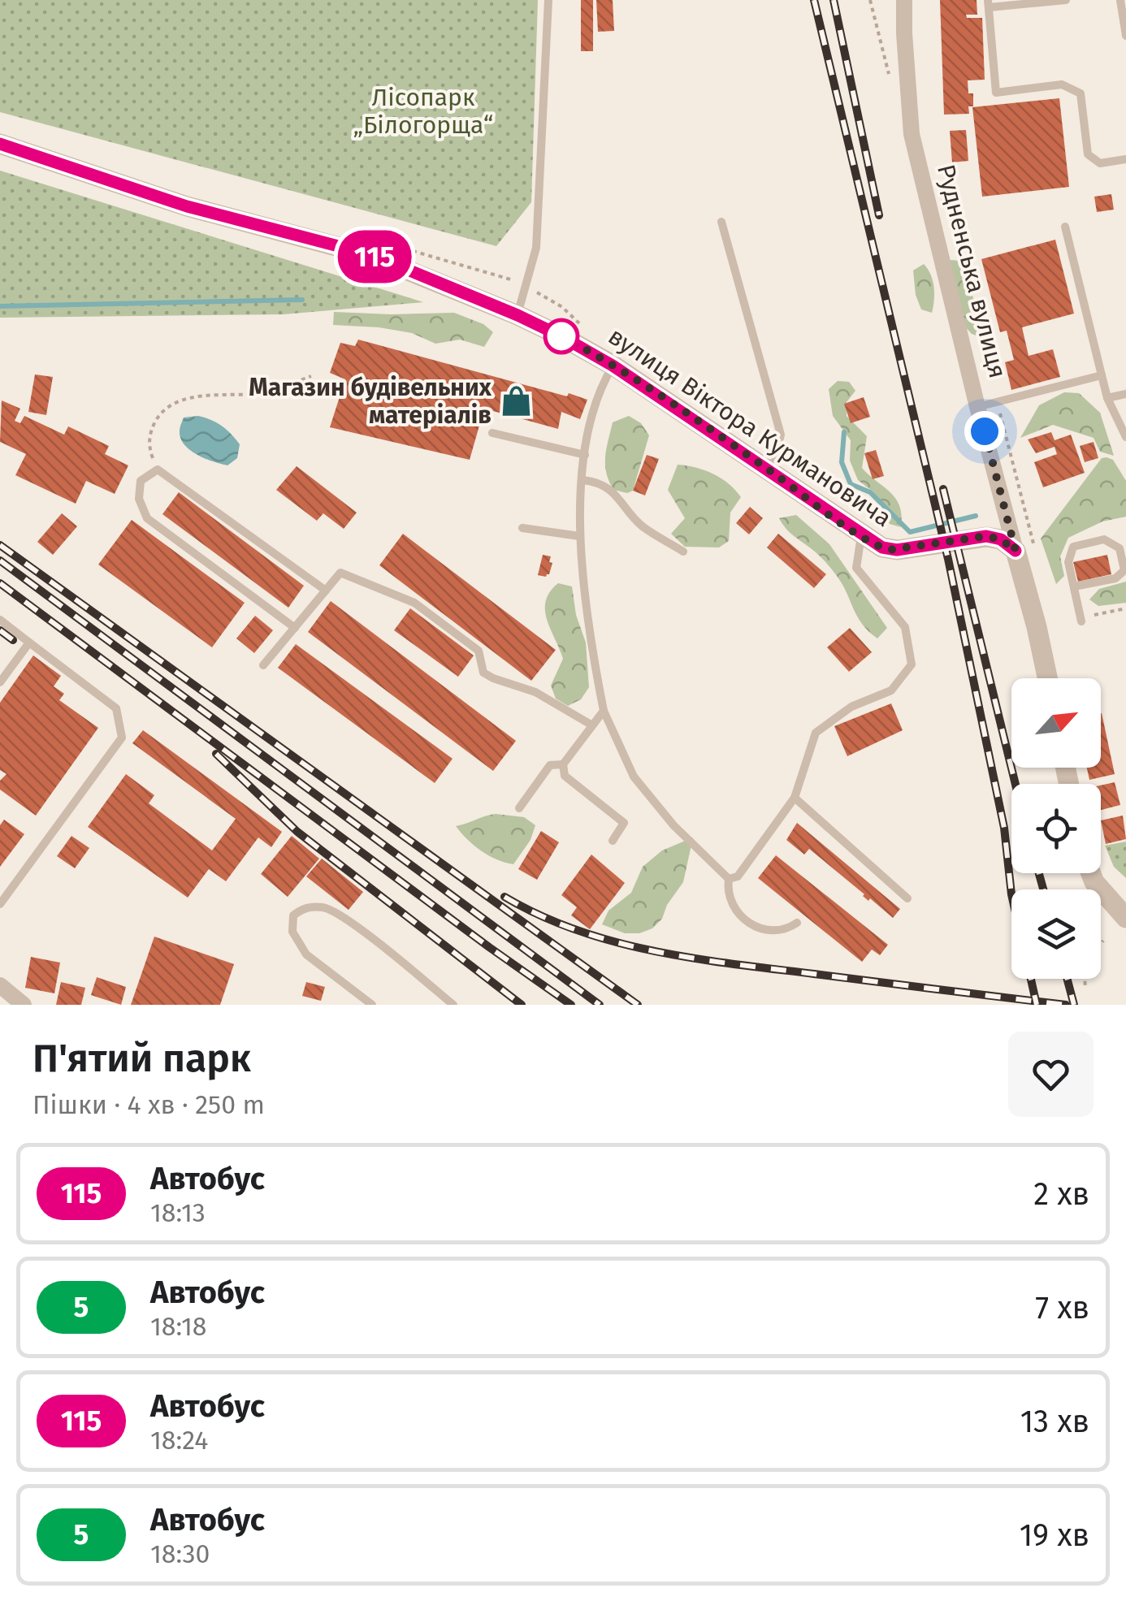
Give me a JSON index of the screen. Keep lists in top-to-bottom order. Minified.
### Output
{"streets":{"street":["Рудненська вулиця","вулиця Віктора Курмановича"]},"crossings":[["Рудненська вулиця","вулиця Віктора Курмановича"]],"parks":["Лісопарк „Білогорща“"],"places":{"shop":["Магазин будівельних матеріалів"]},"lines":["bus line 115"],"north":"top right","page":{"on_map":"115","heading":["П'ятий парк","Пішки · 4 хв · 250 m"],"list":[{"mark":"115","name":"Автобус","note":"18:13","value":"2 хв"},{"mark":"5","name":"Автобус","note":"18:18","value":"7 хв"},{"mark":"115","name":"Автобус","note":"18:24","value":"13 хв"},{"mark":"5","name":"Автобус","note":"18:30","value":"19 хв"}]}}
